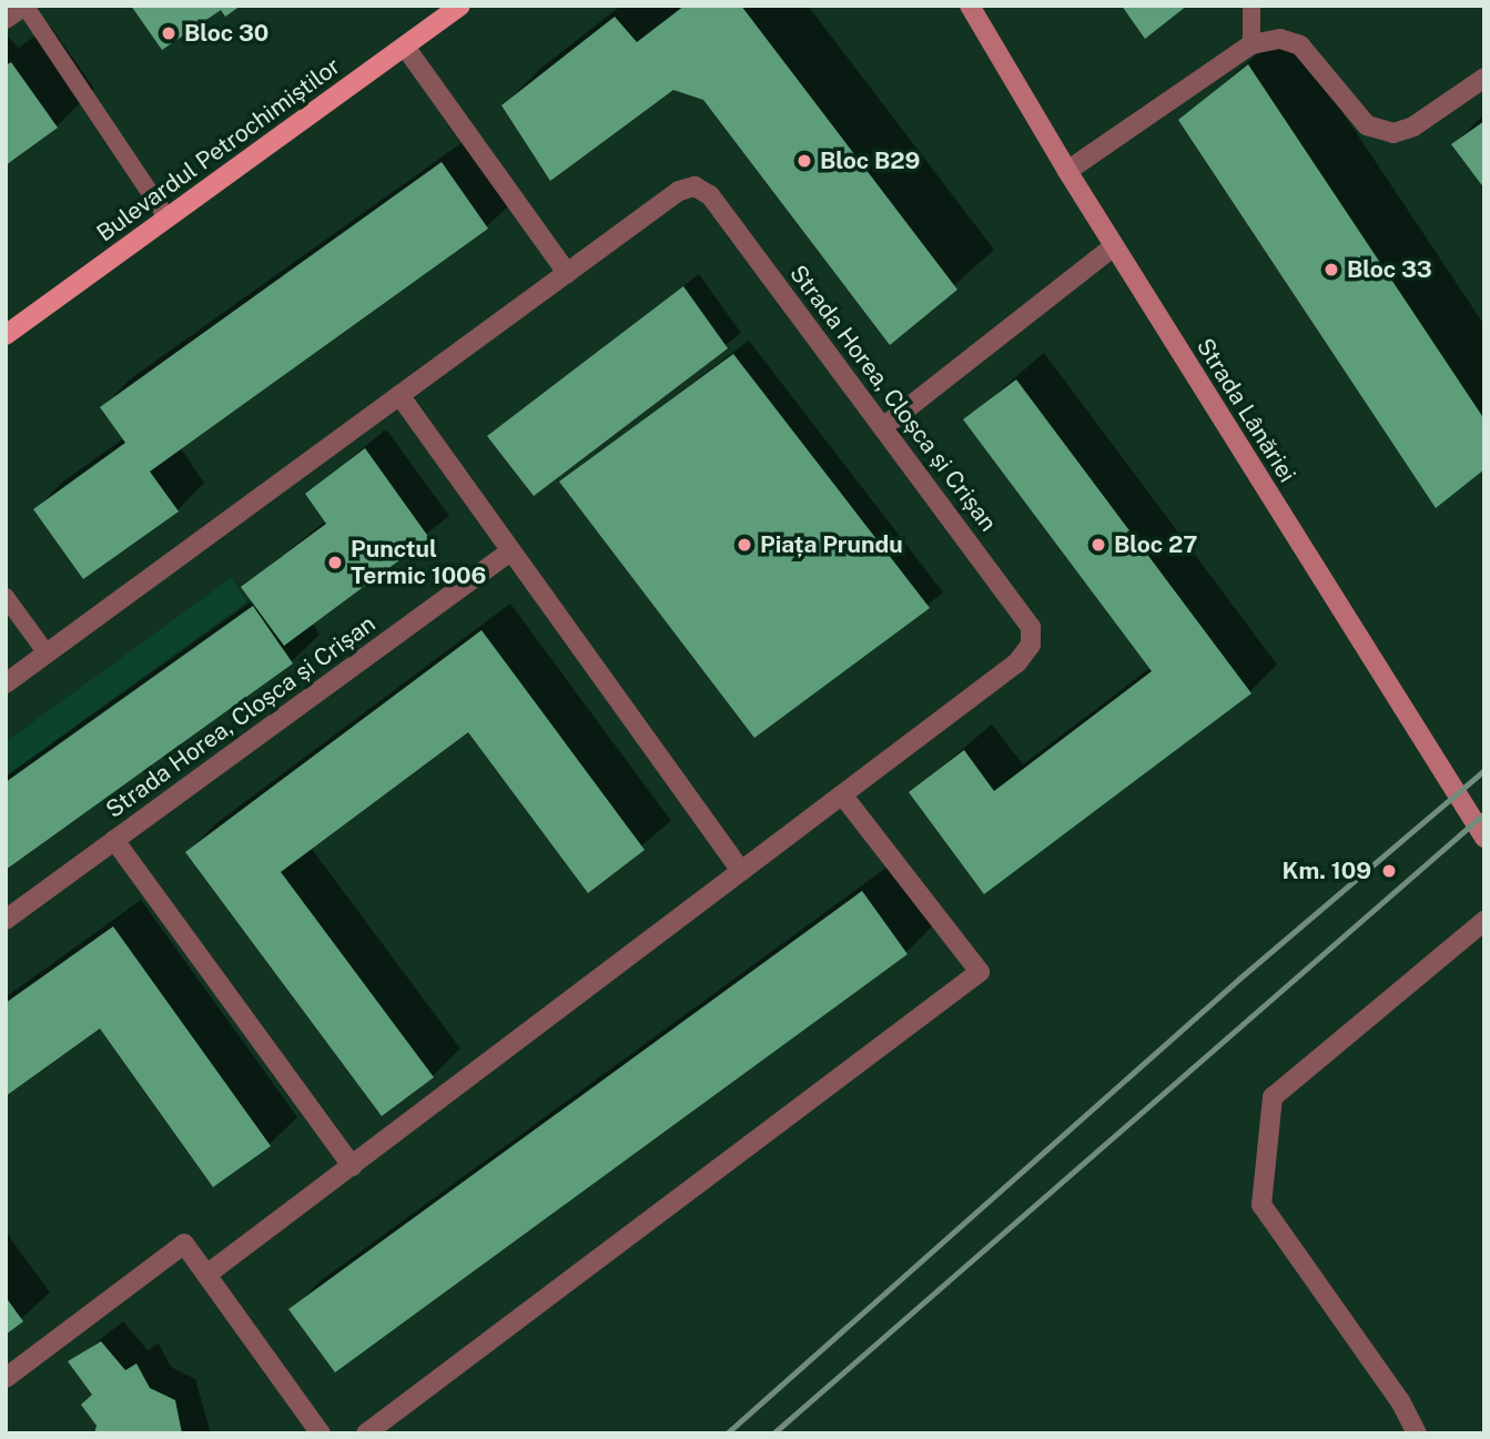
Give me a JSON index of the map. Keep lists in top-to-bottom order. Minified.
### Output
{"streets":{"main road":["Bulevardul Petrochimiștilor"],"street":["Strada Horea, Cloșca și Crișan","Strada Lânăriei"]},"places":["Bloc 30","Bloc B29","Bloc 33","Piața Prundu","Bloc 27","Punctul Termic 1006","Km. 109"]}
